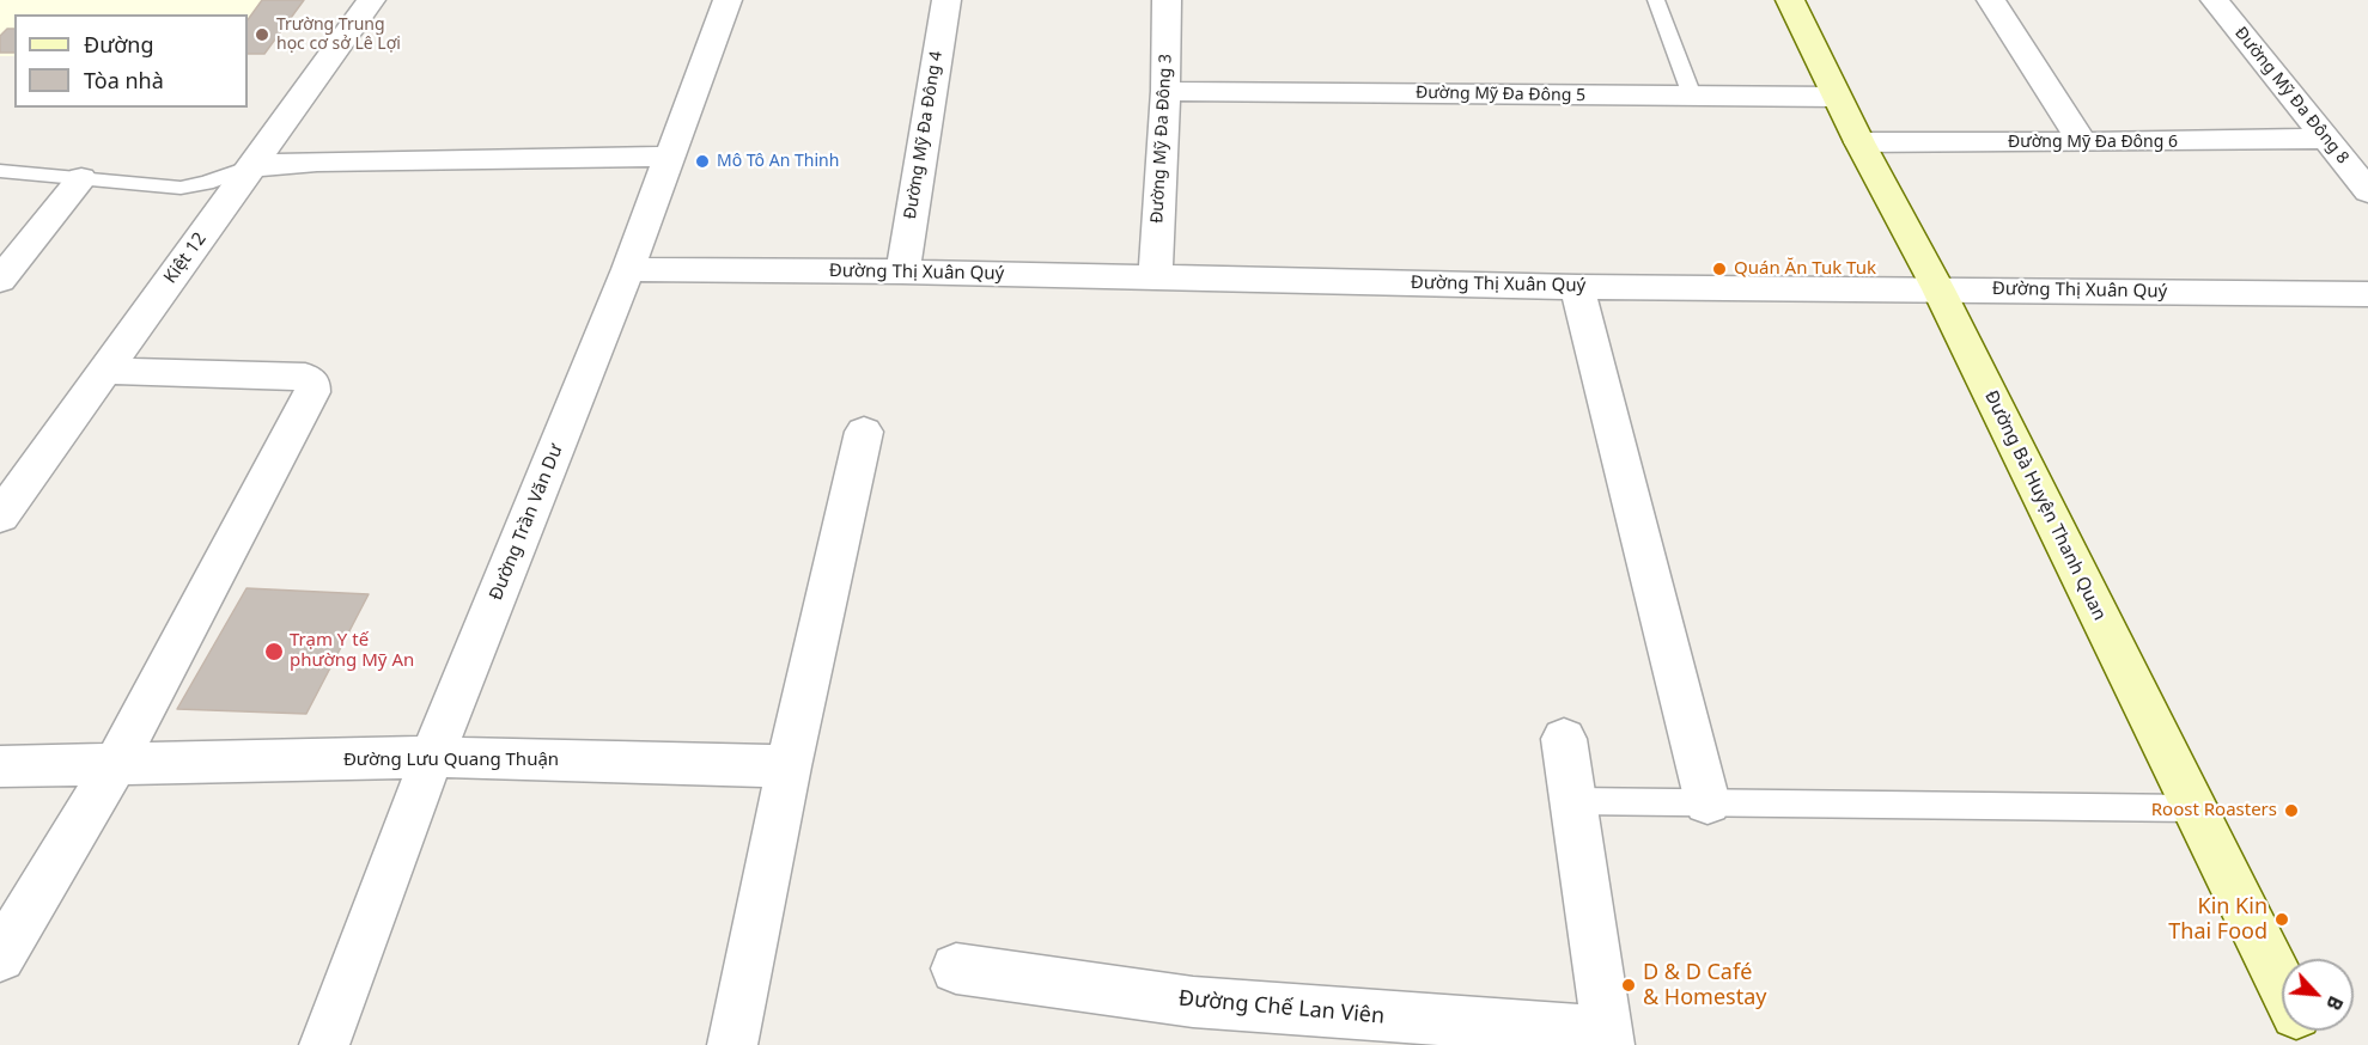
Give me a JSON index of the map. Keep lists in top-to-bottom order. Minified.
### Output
{"streets":{"street":["Đường Mỹ Đa Đông 5","Đường Mỹ Đa Đông 8","Đường Mỹ Đa Đông 4","Đường Mỹ Đa Đông 3","Đường Mỹ Đa Đông 6","Kiệt 12","Đường Thị Xuân Quý","Đường Bà Huyện Thanh Quan","Đường Trần Văn Dư","Đường Lưu Quang Thuận","Đường Chế Lan Viên"]},"crossings":[["Đường Mỹ Đa Đông 5","Đường Mỹ Đa Đông 3"],["Đường Mỹ Đa Đông 5","Đường Bà Huyện Thanh Quan"],["Đường Mỹ Đa Đông 8","Đường Mỹ Đa Đông 6"],["Đường Mỹ Đa Đông 4","Đường Thị Xuân Quý"],["Đường Mỹ Đa Đông 3","Đường Thị Xuân Quý"],["Đường Mỹ Đa Đông 6","Đường Bà Huyện Thanh Quan"],["Đường Thị Xuân Quý","Đường Bà Huyện Thanh Quan"],["Đường Thị Xuân Quý","Đường Trần Văn Dư"],["Đường Trần Văn Dư","Đường Lưu Quang Thuận"]],"places":["Trường Trung học cơ sở Lê Lợi","Mô Tô An Thinh","Quán Ăn Tuk Tuk","Trạm Y tế phường Mỹ An","Roost Roasters","Kin Kin Thai Food","D & D Café & Homestay"],"legend":["Đường","Tòa nhà"],"north":"bottom right"}
